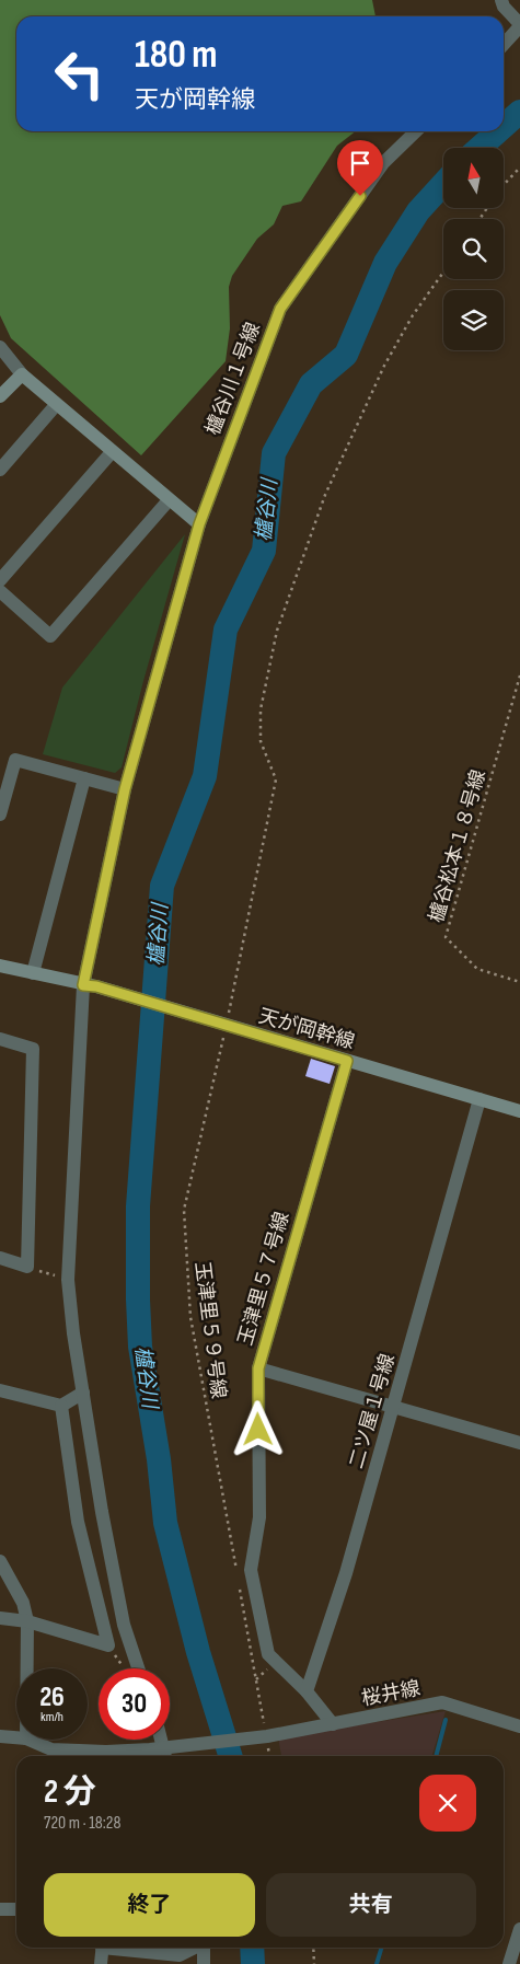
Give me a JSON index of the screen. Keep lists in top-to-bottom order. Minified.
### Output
{"streets":{"street":["櫨谷川１号線","天が岡幹線","玉津里５７号線","二ツ屋１号線","桜井線"],"path":["櫨谷松本１８号線","玉津里５９号線"]},"crossings":[["櫨谷川１号線","天が岡幹線"],["天が岡幹線","玉津里５７号線"],["天が岡幹線","玉津里５９号線"],["天が岡幹線","二ツ屋１号線"],["玉津里５７号線","二ツ屋１号線"]],"water":["櫨谷川"],"north":"top","page":{"turn":["180 m","天が岡幹線"],"speed":"26 km/h","limit":"30","heading":["2 分","720 m · 18:28"],"buttons":["終了","共有"]}}
